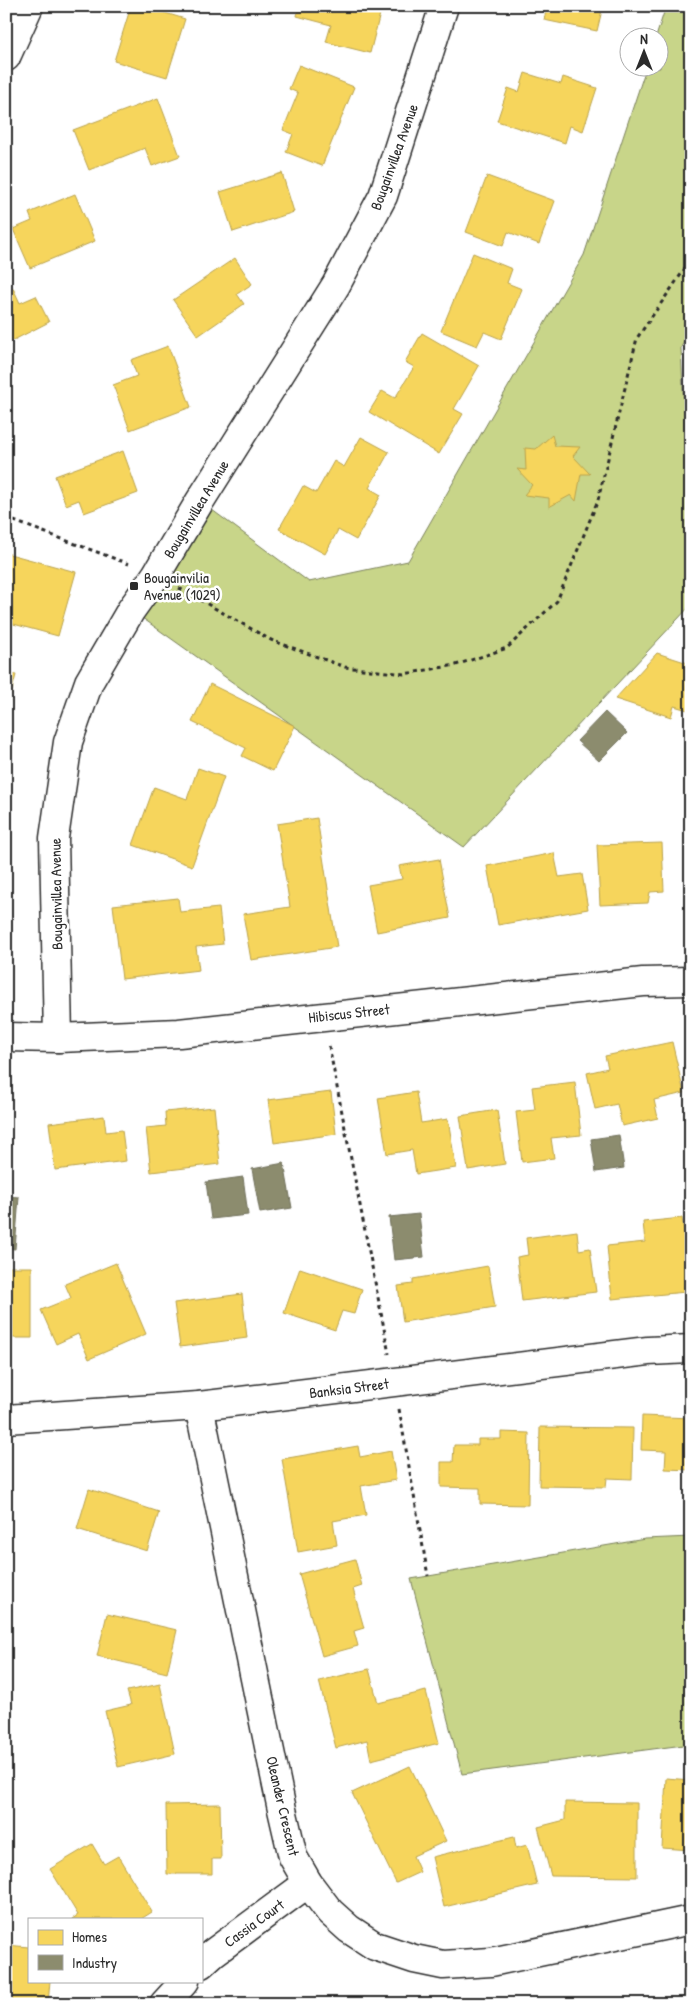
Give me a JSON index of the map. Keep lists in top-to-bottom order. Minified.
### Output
{"streets":{"street":["Bougainvillea Avenue","Hibiscus Street","Banksia Street","Oleander Crescent","Cassia Court"]},"crossings":[["Bougainvillea Avenue","Hibiscus Street"],["Banksia Street","Oleander Crescent"],["Oleander Crescent","Cassia Court"]],"places":{"transit":["Bougainvilia Avenue (1029)"]},"legend":["Homes","Industry"],"north":"top"}
